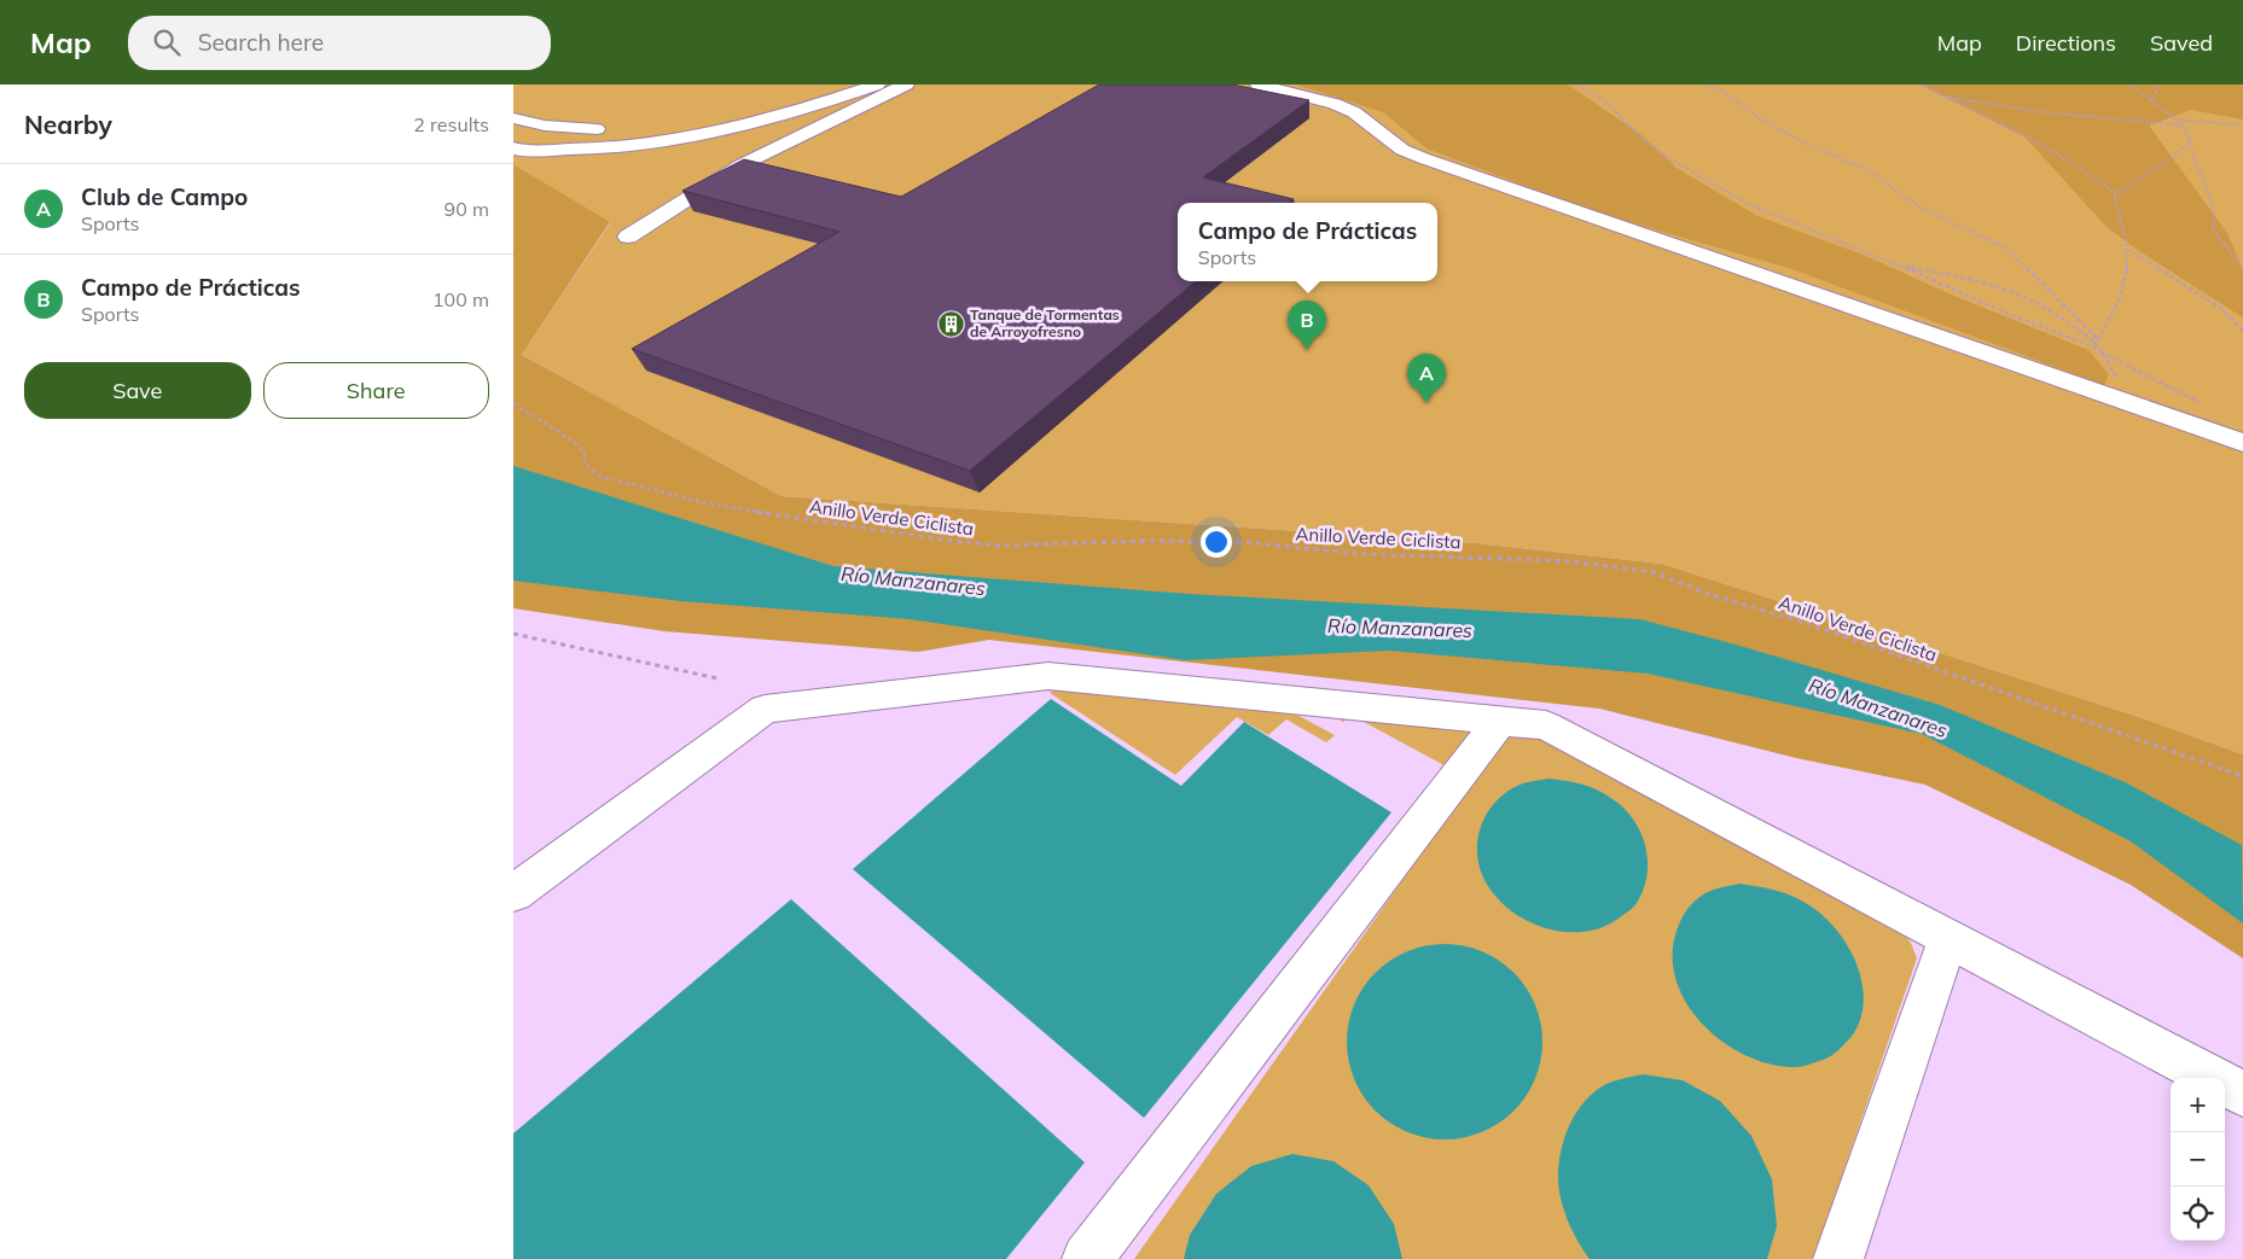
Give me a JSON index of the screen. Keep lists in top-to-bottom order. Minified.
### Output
{"streets":{"path":["Anillo Verde Ciclista"]},"water":["Río Manzanares"],"places":{"building":["Tanque de Tormentas de Arroyofresno"]},"page":{"header":"Map","search":"Search here","nav":["Map","Directions","Saved"],"heading":["Nearby","2 results"],"list":[{"mark":"A","name":"Club de Campo","note":"Sports","value":"90 m"},{"mark":"B","name":"Campo de Prácticas","note":"Sports","value":"100 m"}],"popup":["Campo de Prácticas","Sports"],"pins":["B","A"],"buttons":["Save","Share"],"map_buttons":["+","−"]}}
